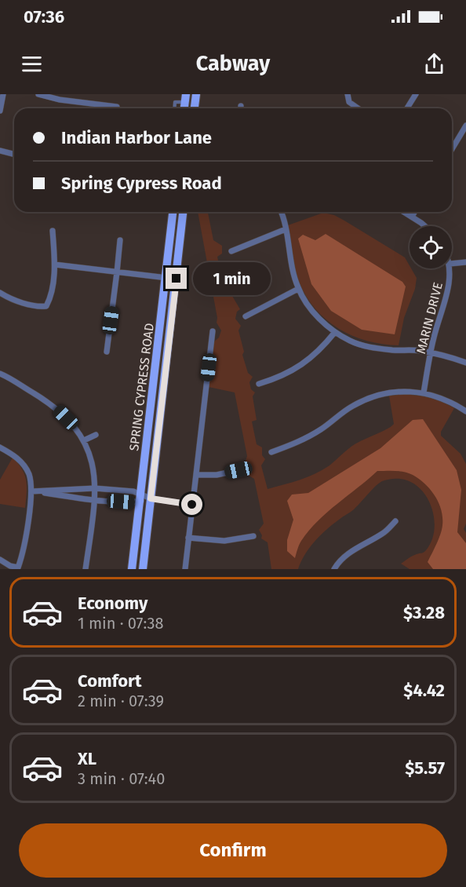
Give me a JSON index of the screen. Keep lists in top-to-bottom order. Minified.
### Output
{"streets":{"main road":["SPRING CYPRESS ROAD"],"street":["MARIN DRIVE"]},"page":{"status":"07:36","header":"Cabway","banner":["Indian Harbor Lane","Spring Cypress Road"],"bubble":"1 min","list":[{"name":"Economy","note":"1 min · 07:38","value":"$3.28"},{"name":"Comfort","note":"2 min · 07:39","value":"$4.42"},{"name":"XL","note":"3 min · 07:40","value":"$5.57"}],"buttons":"Confirm"}}
